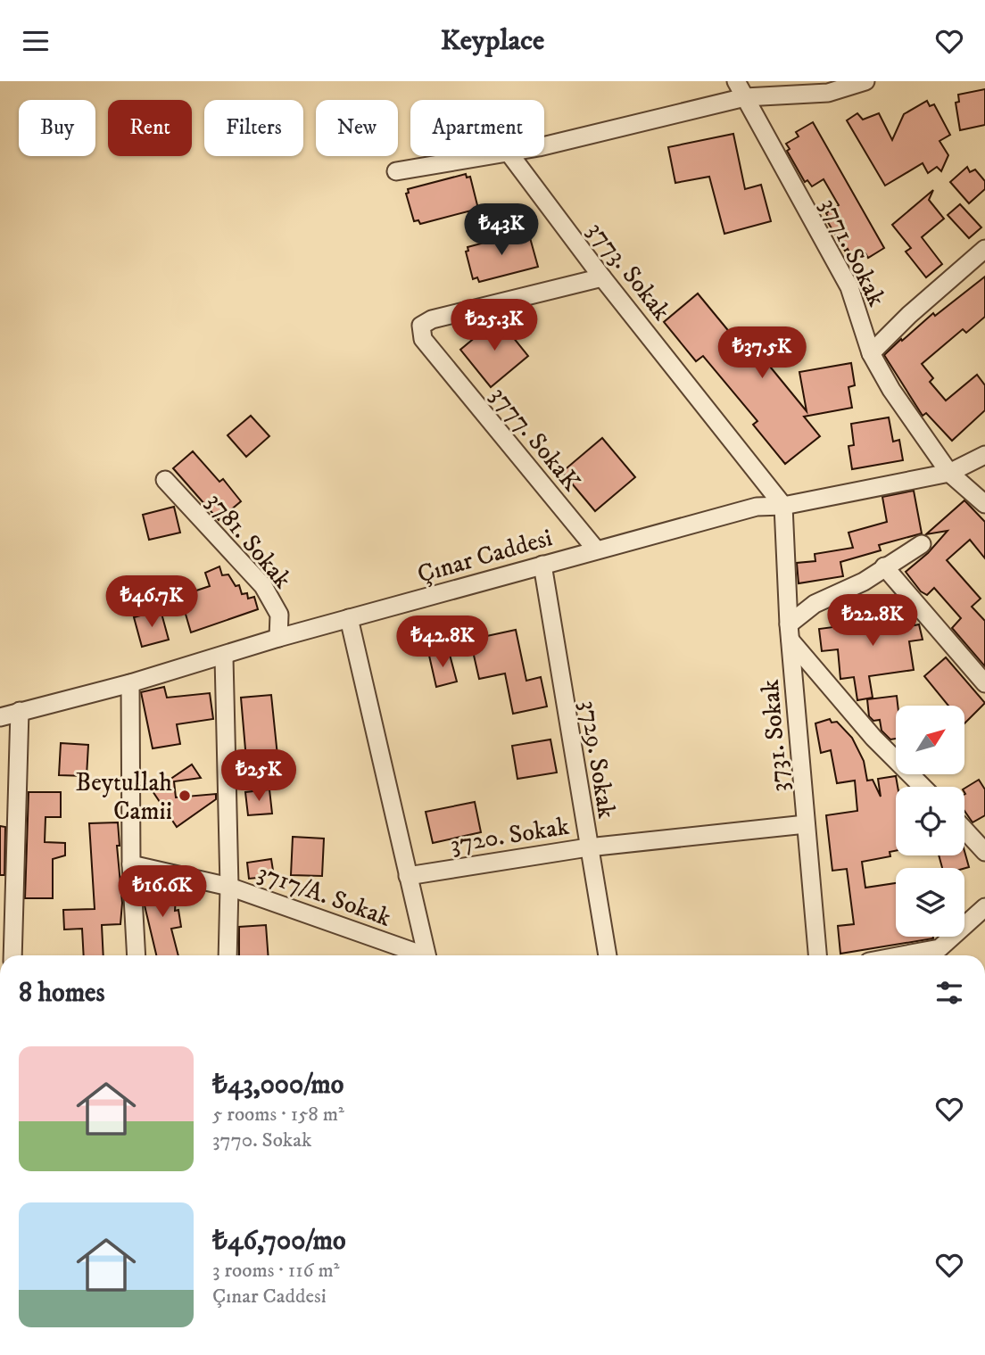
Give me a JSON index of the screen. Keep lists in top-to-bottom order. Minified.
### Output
{"streets":{"street":["3771. Sokak","3773. Sokak","3777. SokaK","3781. Sokak","Çınar Caddesi","3731. Sokak","3729. Sokak","3720. Sokak","3717/A. Sokak"]},"crossings":[["3771. Sokak","Çınar Caddesi"],["3773. Sokak","3777. SokaK"],["3773. Sokak","Çınar Caddesi"],["3773. Sokak","3731. Sokak"],["3777. SokaK","Çınar Caddesi"],["3781. Sokak","Çınar Caddesi"],["Çınar Caddesi","3731. Sokak"],["Çınar Caddesi","3729. Sokak"],["3731. Sokak","3720. Sokak"],["3729. Sokak","3720. Sokak"]],"places":["Beytullah Camii"],"north":"top right","page":{"header":"Keyplace","chip":["Buy","Rent","Filters","New","Apartment"],"price":["₺43K","₺25.3K","₺37.5K","₺46.7K","₺22.8K","₺42.8K","₺25K","₺16.6K"],"heading":"8 homes","list":[{"name":"₺43,000/mo","note":"5 rooms · 158 m² · 3770. Sokak"},{"name":"₺46,700/mo","note":"3 rooms · 116 m² · Çınar Caddesi"}]}}
